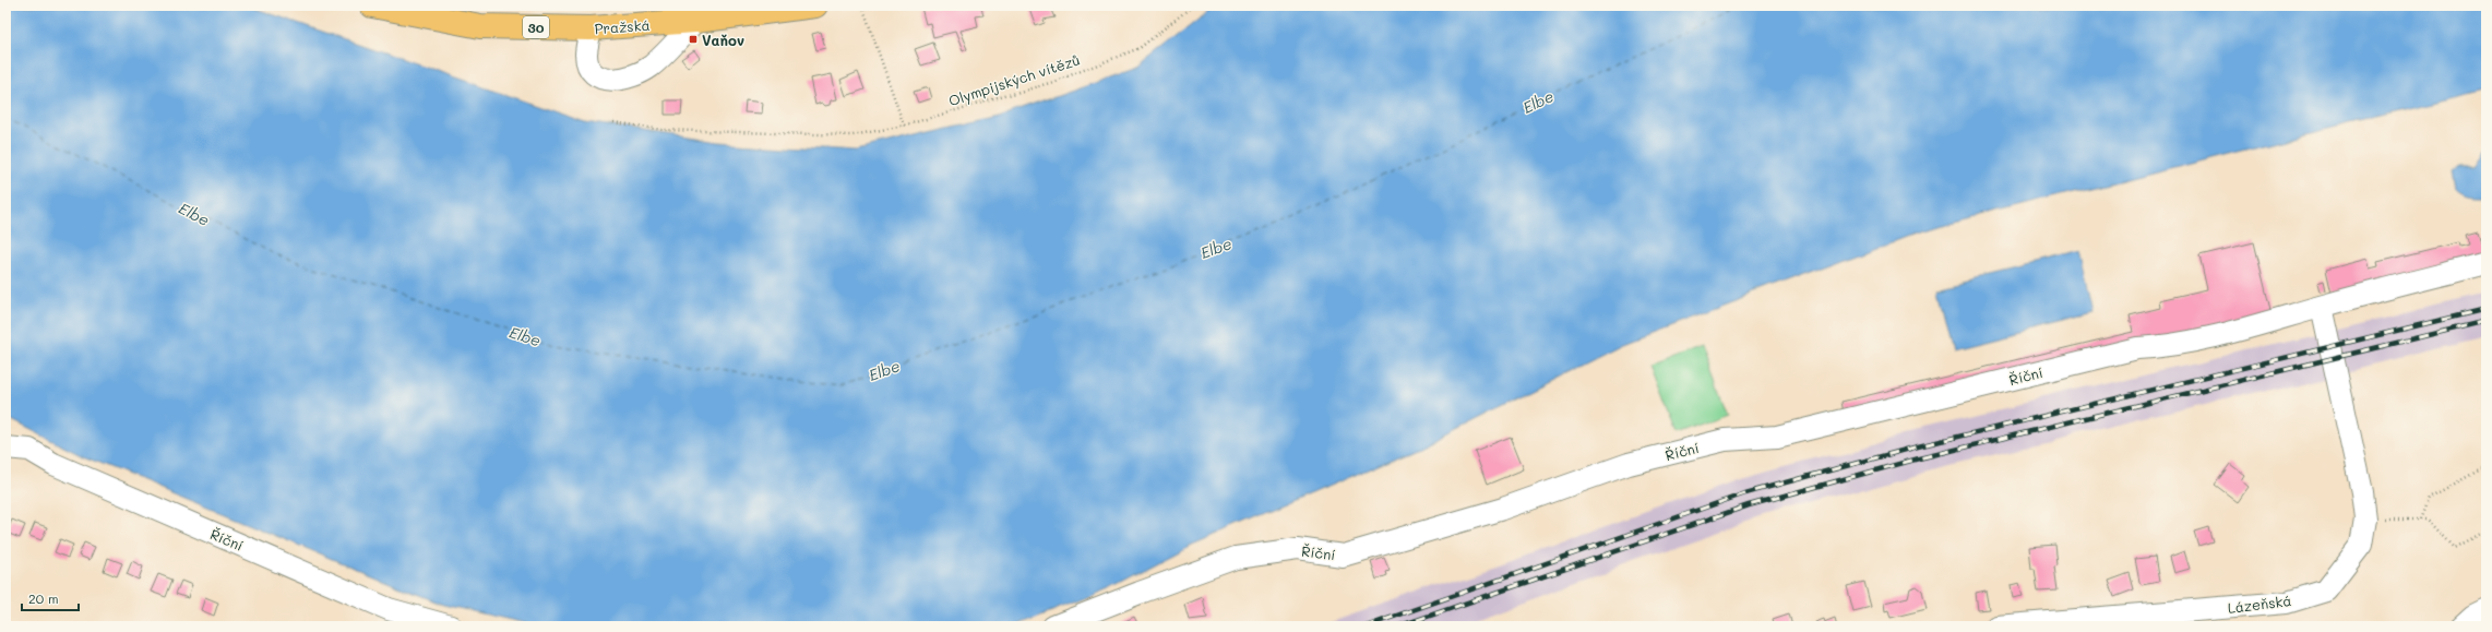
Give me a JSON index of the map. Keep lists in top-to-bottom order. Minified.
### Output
{"streets":{"main road":["Pražská","30"],"street":["Říční","Lázeňská"],"path":["Olympijských vítězů"]},"crossings":[["Říční","Lázeňská"]],"water":["Elbe"],"places":{"transit":["Vaňov"]},"scale_bar":"20 m"}
